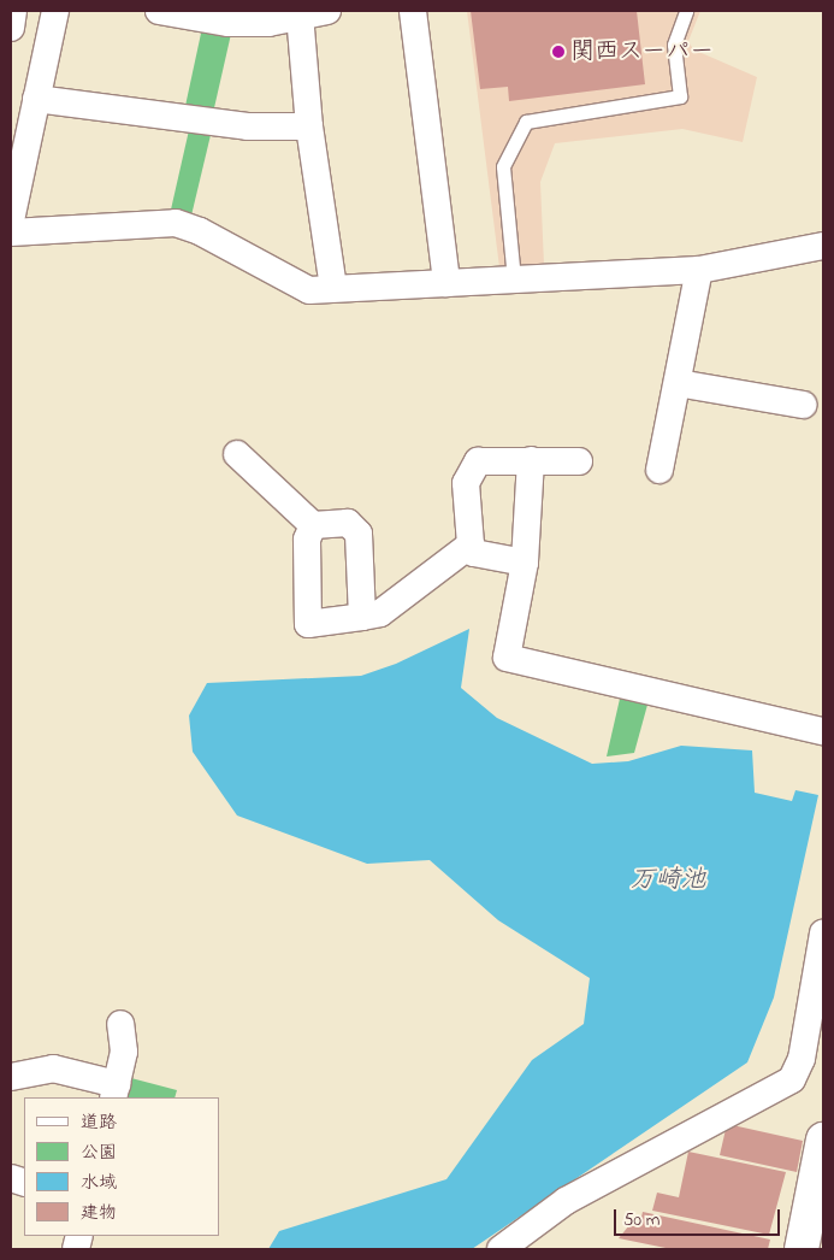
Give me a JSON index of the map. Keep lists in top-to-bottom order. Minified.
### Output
{"water":["万崎池"],"places":["関西スーパー"],"legend":["道路","公園","水域","建物"],"scale_bar":"50 m"}
